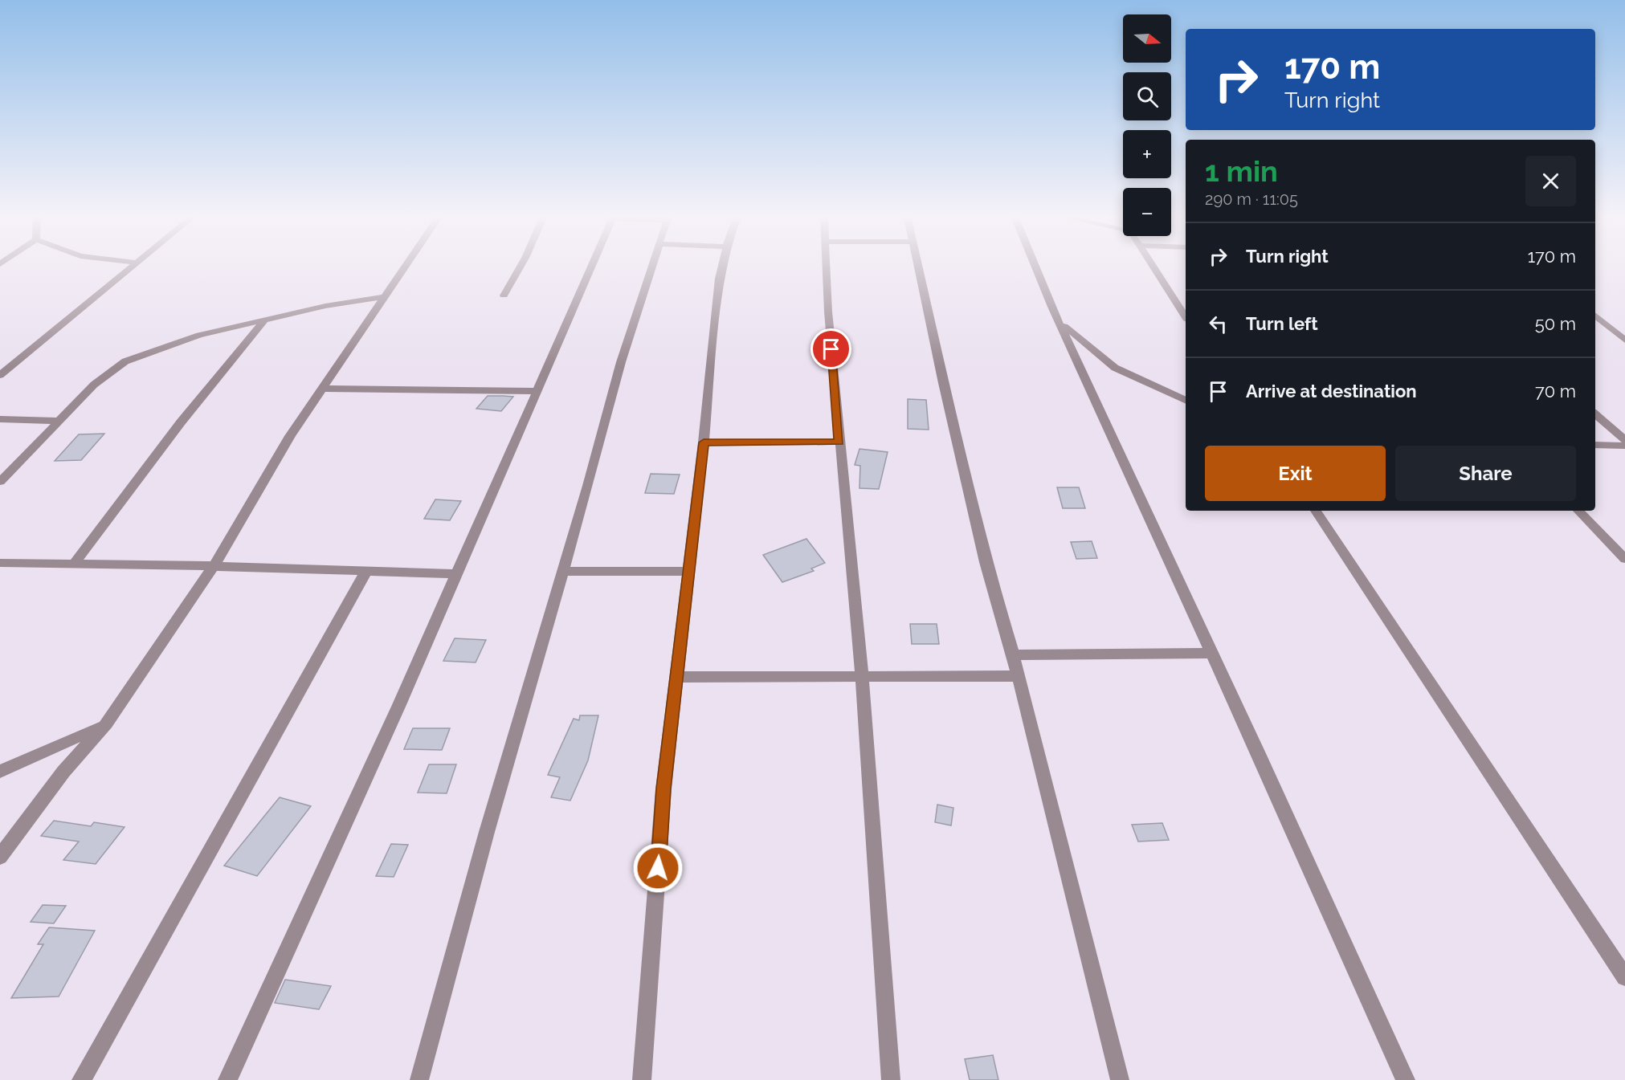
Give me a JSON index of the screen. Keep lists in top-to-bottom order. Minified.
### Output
{"north":"right","page":{"map_buttons":["+","−"],"turn":["170 m","Turn right"],"heading":["1 min","290 m · 11:05"],"list":[{"name":"Turn right","value":"170 m"},{"name":"Turn left","value":"50 m"},{"name":"Arrive at destination","value":"70 m"}],"buttons":["Exit","Share"]}}
